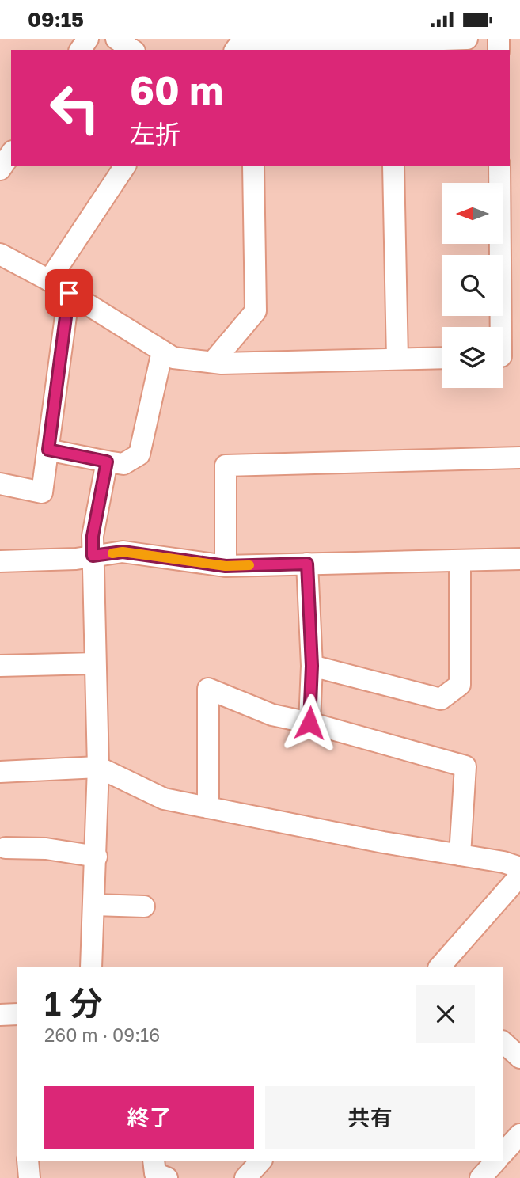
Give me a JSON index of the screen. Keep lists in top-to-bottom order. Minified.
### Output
{"north":"left","page":{"status":"09:15","turn":["60 m","左折"],"heading":["1 分","260 m · 09:16"],"buttons":["終了","共有"]}}
